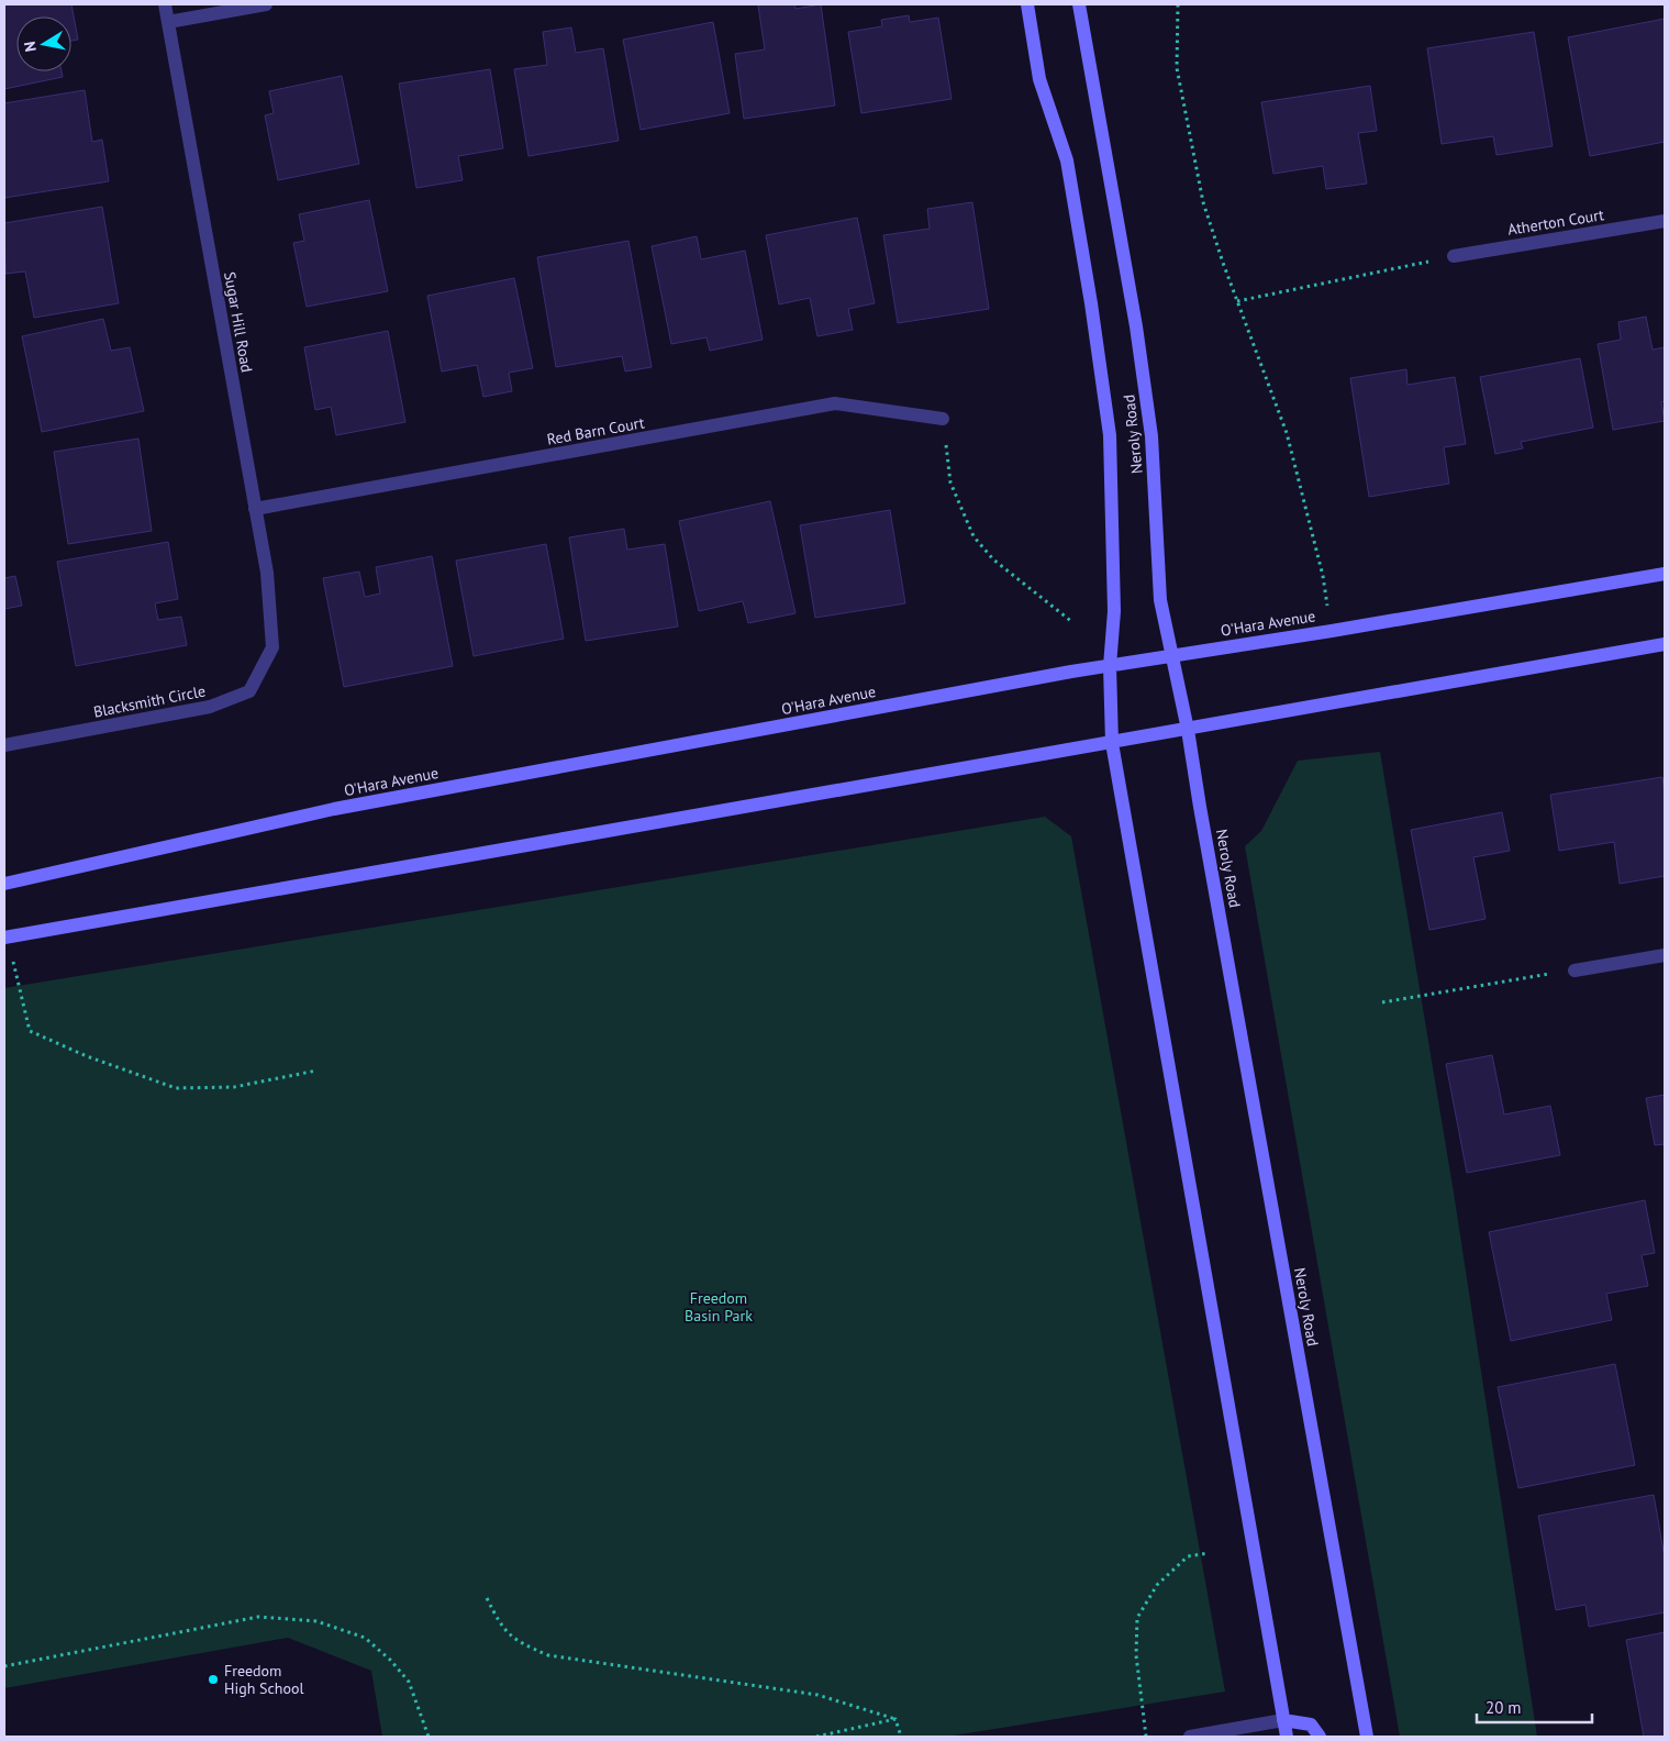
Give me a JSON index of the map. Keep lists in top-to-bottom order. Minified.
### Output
{"streets":{"street":["Atherton Court","Sugar Hill Road","Red Barn Court","Neroly Road","O'Hara Avenue","Blacksmith Circle"]},"crossings":[["Sugar Hill Road","Red Barn Court"],["Sugar Hill Road","Blacksmith Circle"],["Neroly Road","O'Hara Avenue"]],"parks":["Freedom Basin Park"],"places":["Freedom High School"],"scale_bar":"20 m","north":"left"}
